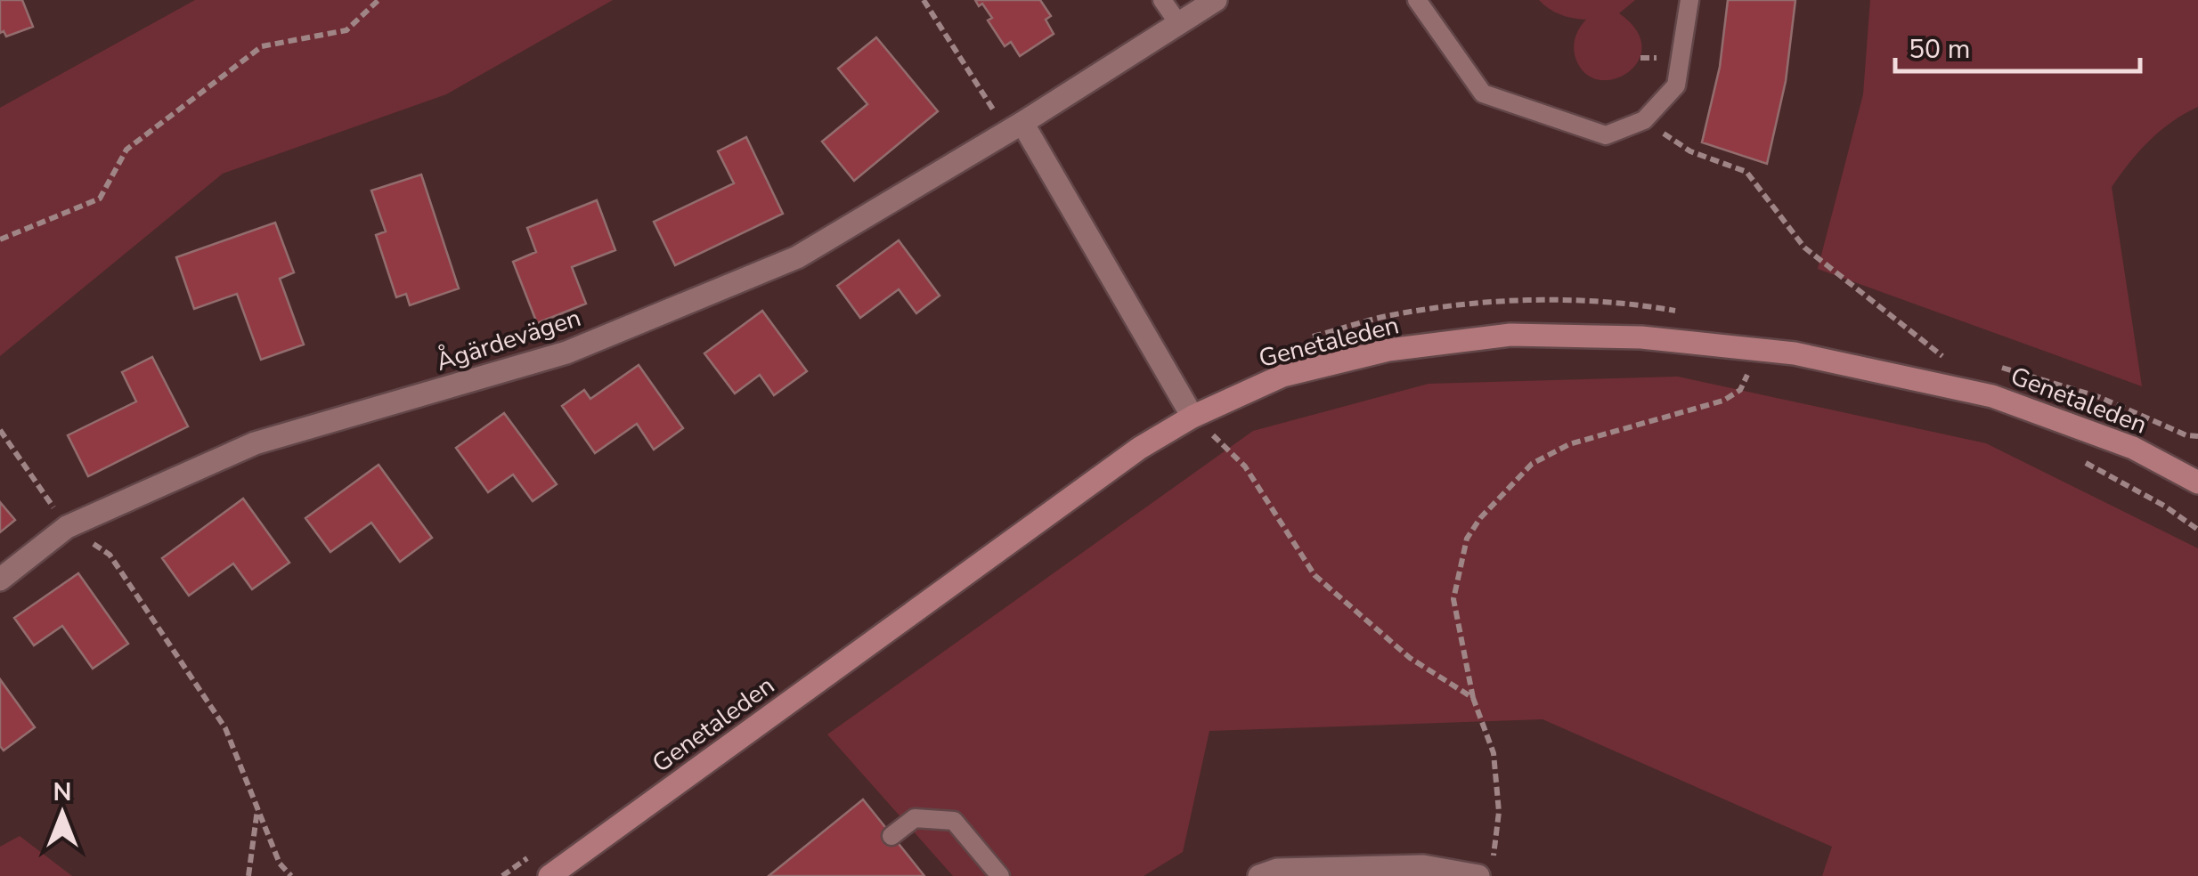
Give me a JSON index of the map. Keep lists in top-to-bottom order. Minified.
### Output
{"streets":{"main road":["Genetaleden"],"street":["Ågärdevägen"]},"scale_bar":"50 m","north":"top"}
